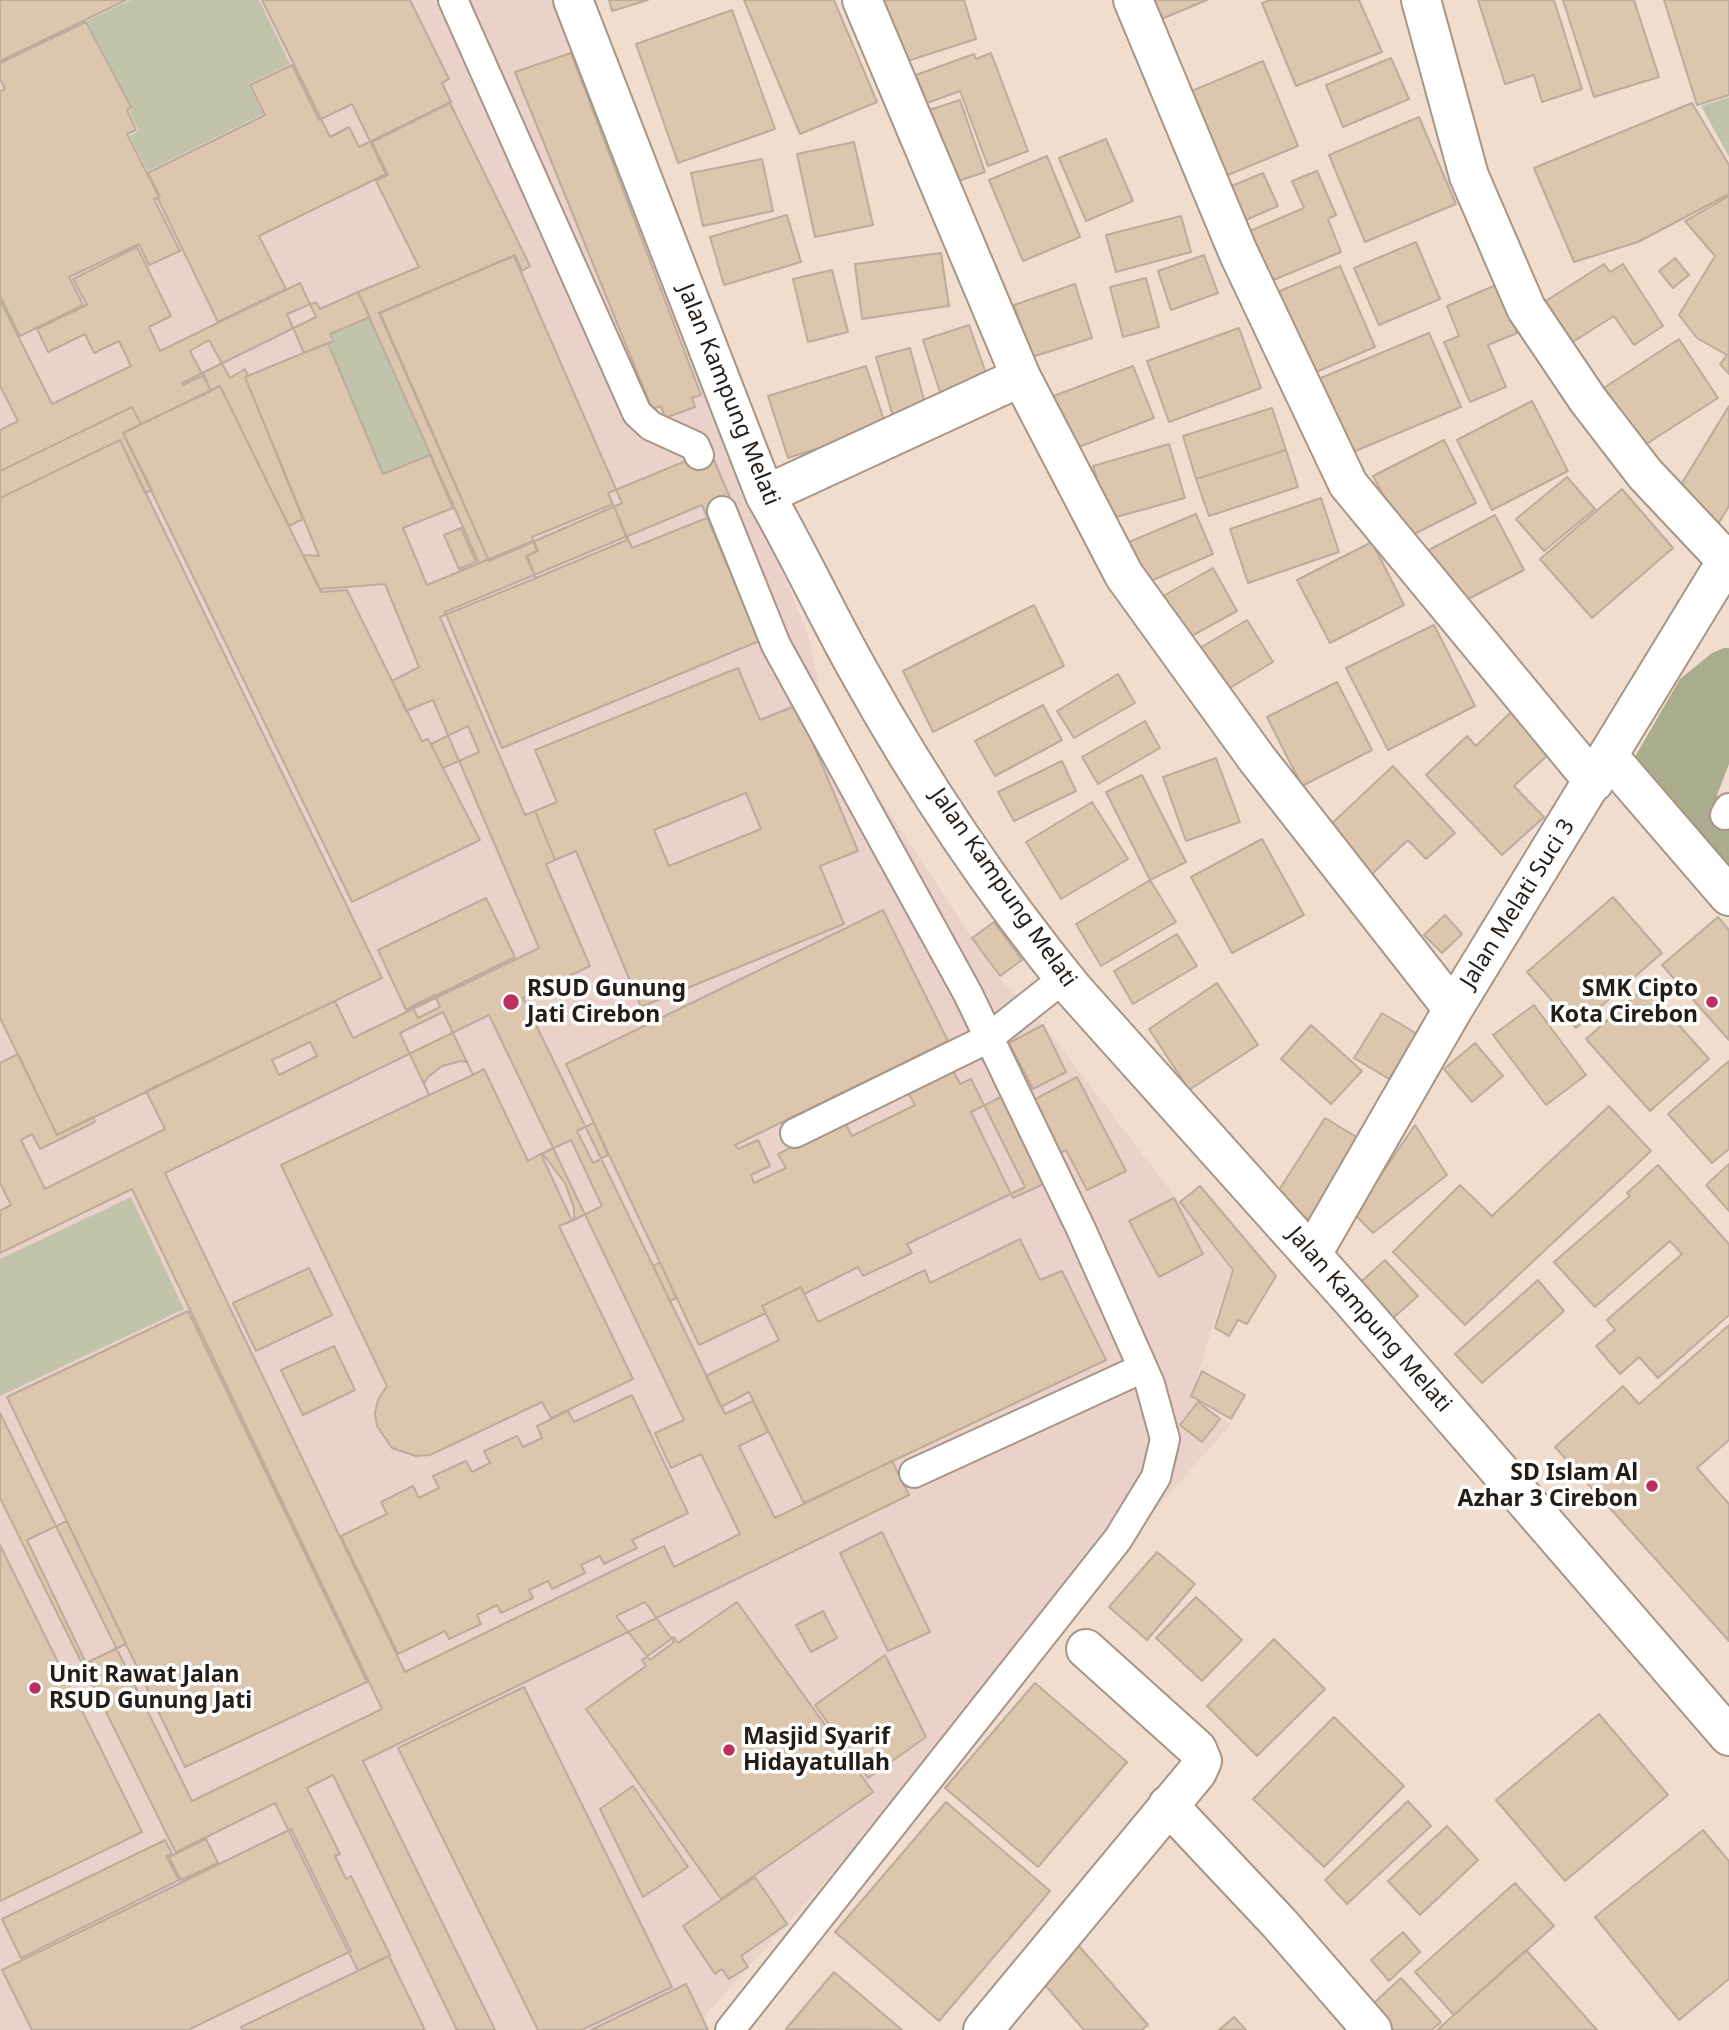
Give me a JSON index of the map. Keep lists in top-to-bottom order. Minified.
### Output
{"streets":{"street":["Jalan Kampung Melati","Jalan Melati Suci 3"]},"crossings":[["Jalan Kampung Melati","Jalan Melati Suci 3"]],"places":["RSUD Gunung Jati Cirebon","SMK Cipto Kota Cirebon","SD Islam Al Azhar 3 Cirebon","Unit Rawat Jalan RSUD Gunung Jati","Masjid Syarif Hidayatullah"]}
